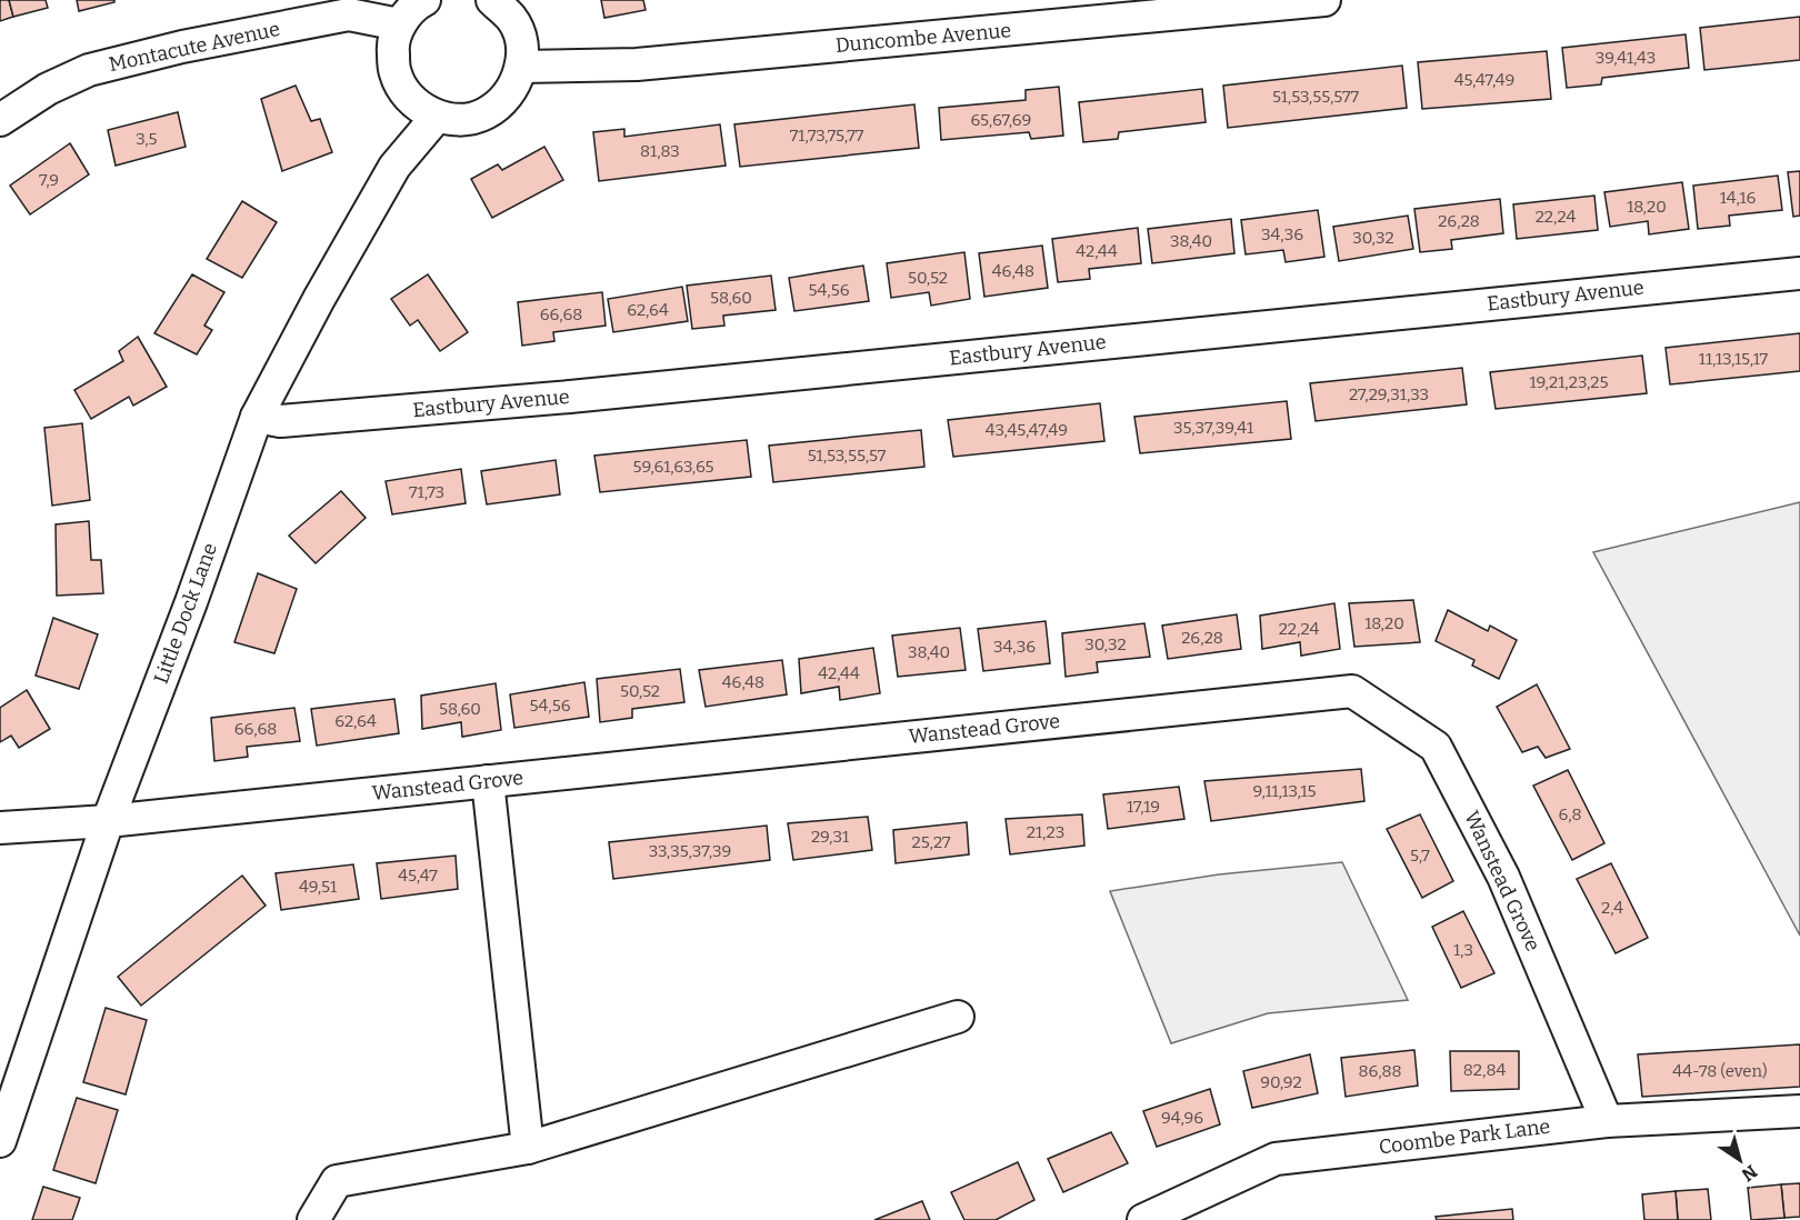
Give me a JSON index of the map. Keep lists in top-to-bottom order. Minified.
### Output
{"streets":{"street":["Duncombe Avenue","Montacute Avenue","Eastbury Avenue","Little Dock Lane","Wanstead Grove","Coombe Park Lane"]},"crossings":[["Eastbury Avenue","Little Dock Lane"],["Little Dock Lane","Wanstead Grove"],["Wanstead Grove","Coombe Park Lane"]],"house_numbers":["39,41,43","45,47,49","51,53,55,577","65,67,69","71,73,75,77","3,5","81,83","7,9","14,16","18,20","22,24","26,28","34,36","30,32","38,40","42,44","46,48","50,52","54,56","58,60","62,64","66,68","11,13,15,17","19,21,23,25","27,29,31,33","35,37,39,41","43,45,47,49","51,53,55,57","59,61,63,65","71,73","18,20","22,24","26,28","30,32","34,36","38,40","42,44","46,48","50,52","54,56","58,60","62,64","66,68","9,11,13,15","17,19","6,8","21,23","29,31","25,27","33,35,37,39","5,7","45,47","49,51","2,4","1,3","82,84","86,88","44-78 (even)","90,92","94,96"],"north":"bottom right"}
